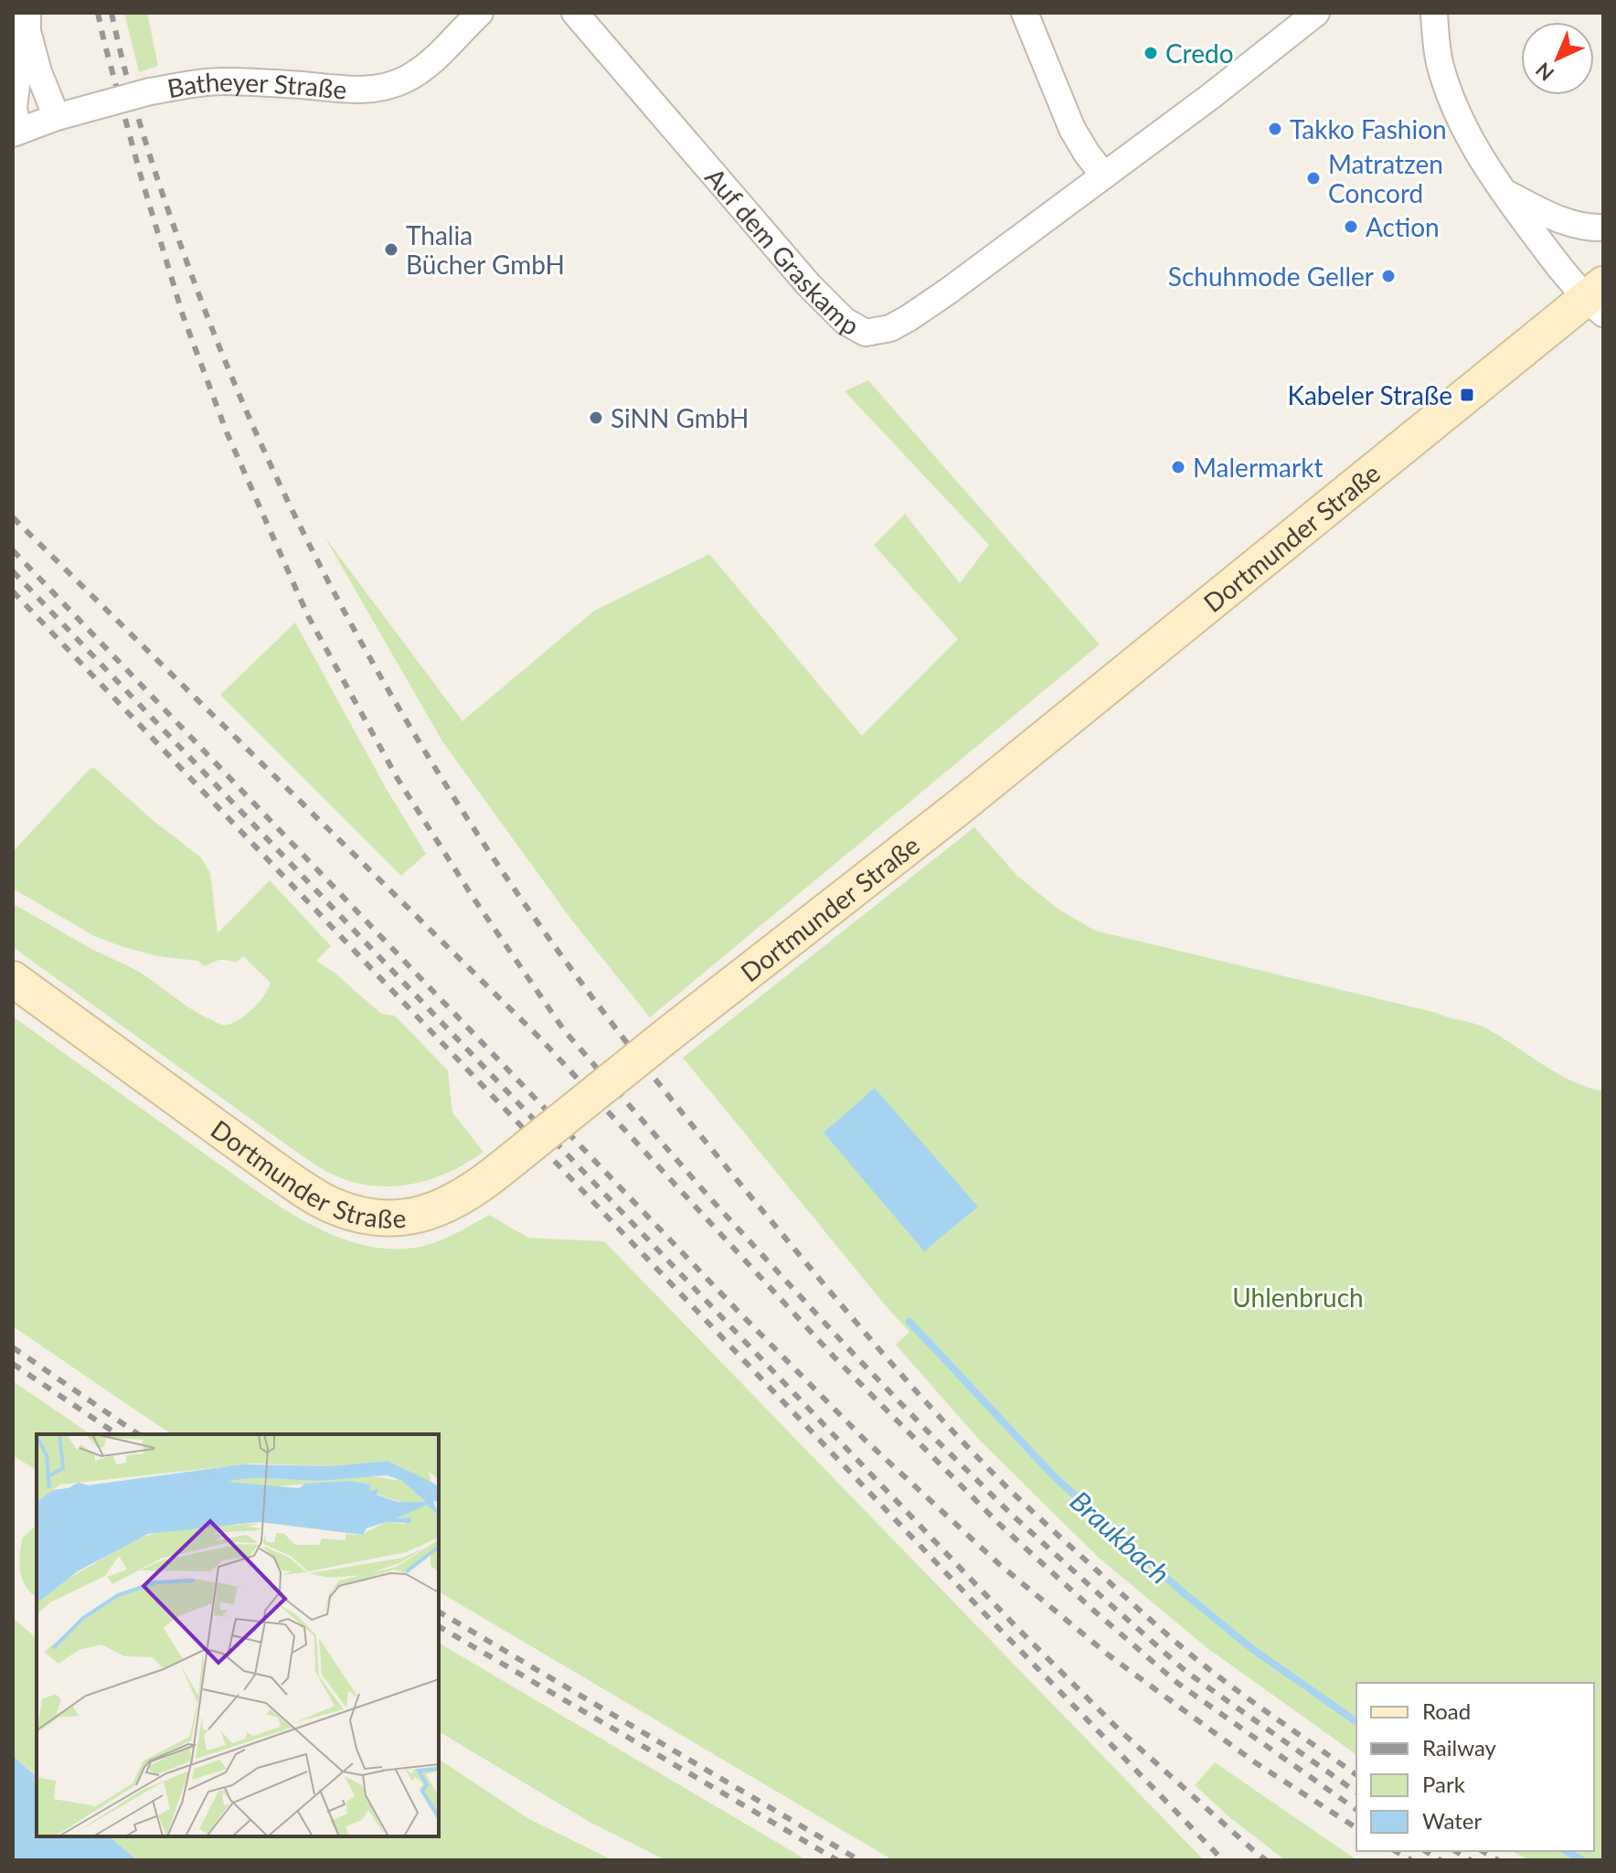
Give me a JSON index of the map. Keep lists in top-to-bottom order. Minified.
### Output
{"streets":{"main road":["Dortmunder Straße"],"street":["Batheyer Straße","Auf dem Graskamp"]},"water":["Braukbach"],"parks":["Uhlenbruch"],"places":{"other":["Credo","Takko Fashion","Matratzen Concord","Action","Thalia Bücher GmbH","Schuhmode Geller","SiNN GmbH","Malermarkt"],"transit":["Kabeler Straße"]},"legend":["Road","Railway","Park","Water"],"north":"bottom left"}
